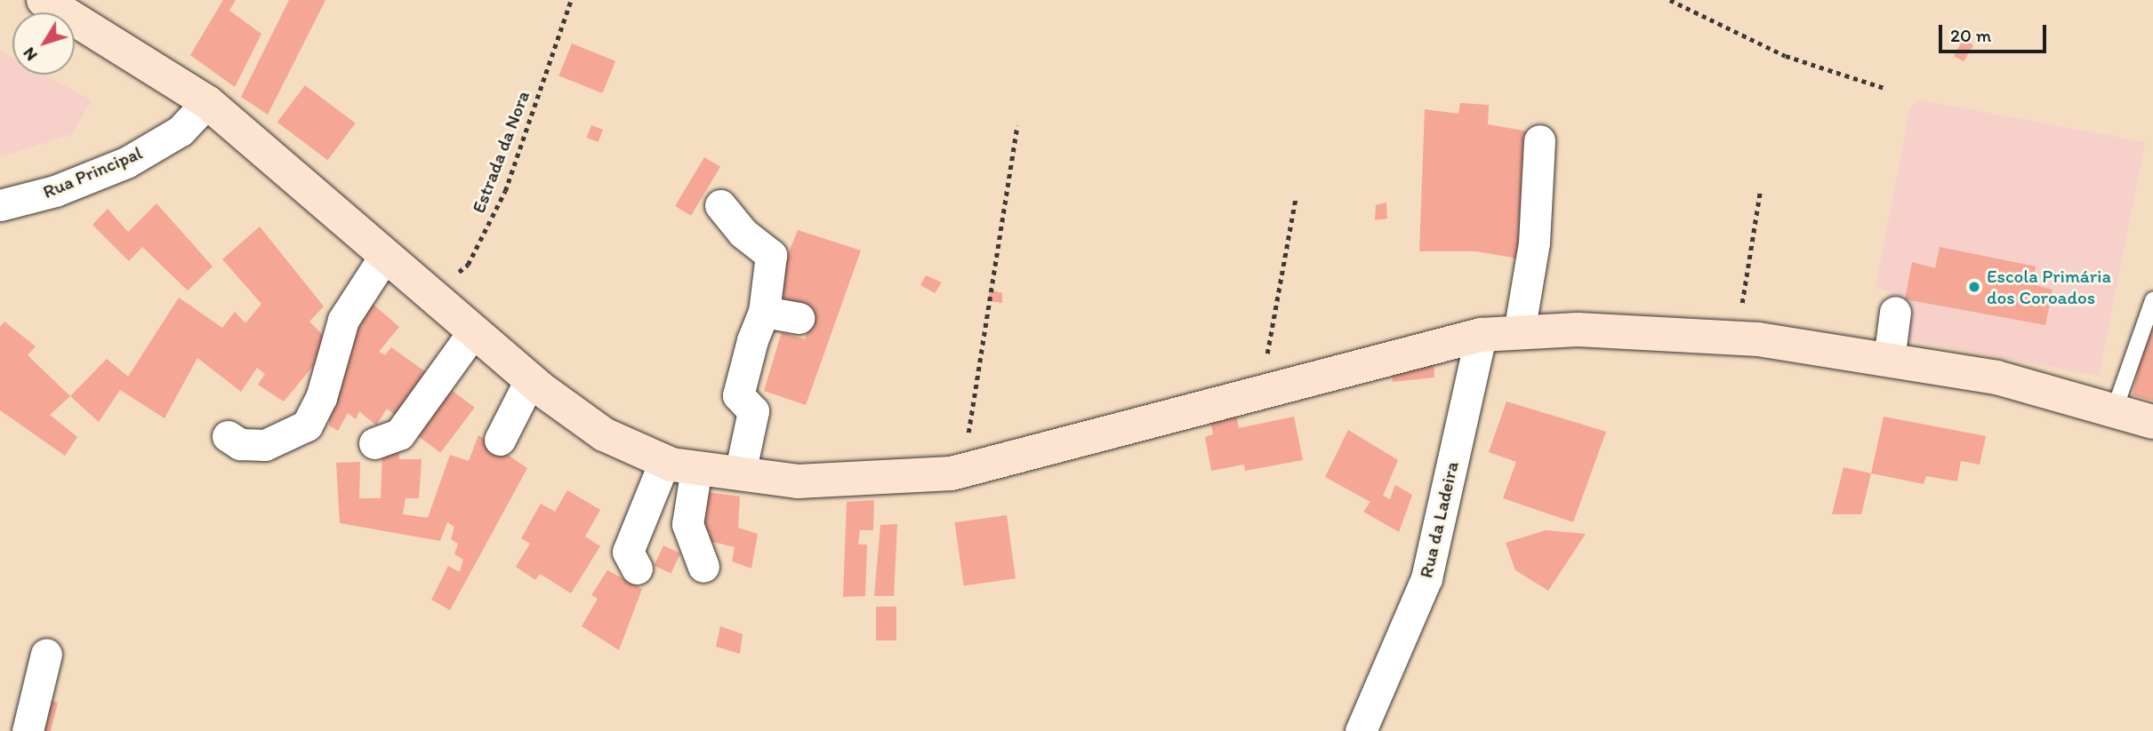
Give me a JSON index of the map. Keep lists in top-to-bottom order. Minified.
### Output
{"streets":{"street":["Rua Principal","Rua da Ladeira"],"path":["Estrada da Nora"]},"places":["Escola Primária dos Coroados"],"scale_bar":"20 m","north":"bottom left"}
